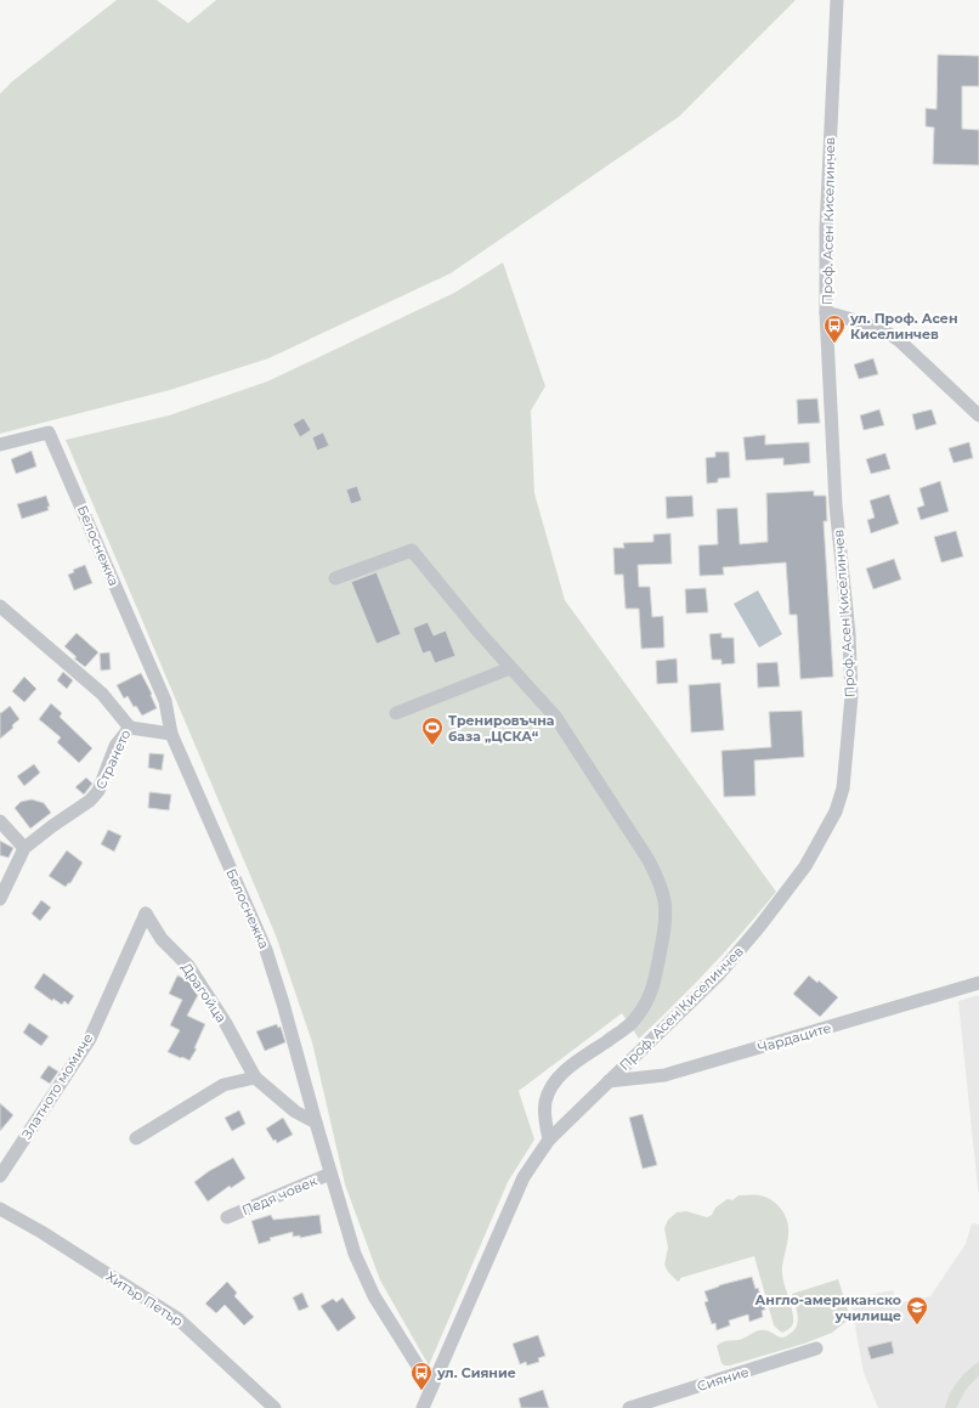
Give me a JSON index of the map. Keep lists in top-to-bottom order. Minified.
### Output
{"streets":{"street":["Проф. Асен Киселинчев","Белоснежка","Странето","Драгойца","Чардаците","Златното момиче","Педя човек","Хитър Петър","Сияние"]},"crossings":[["Проф. Асен Киселинчев","Белоснежка"],["Проф. Асен Киселинчев","Чардаците"],["Белоснежка","Педя човек"],["Драгойца","Златното момиче"]],"places":{"bus stop":["ул. Проф. Асен Киселинчев","ул. Сияние"],"sports":["Тренировъчна база „ЦСКА“"],"school or university":["Англо-американско училище"]}}
